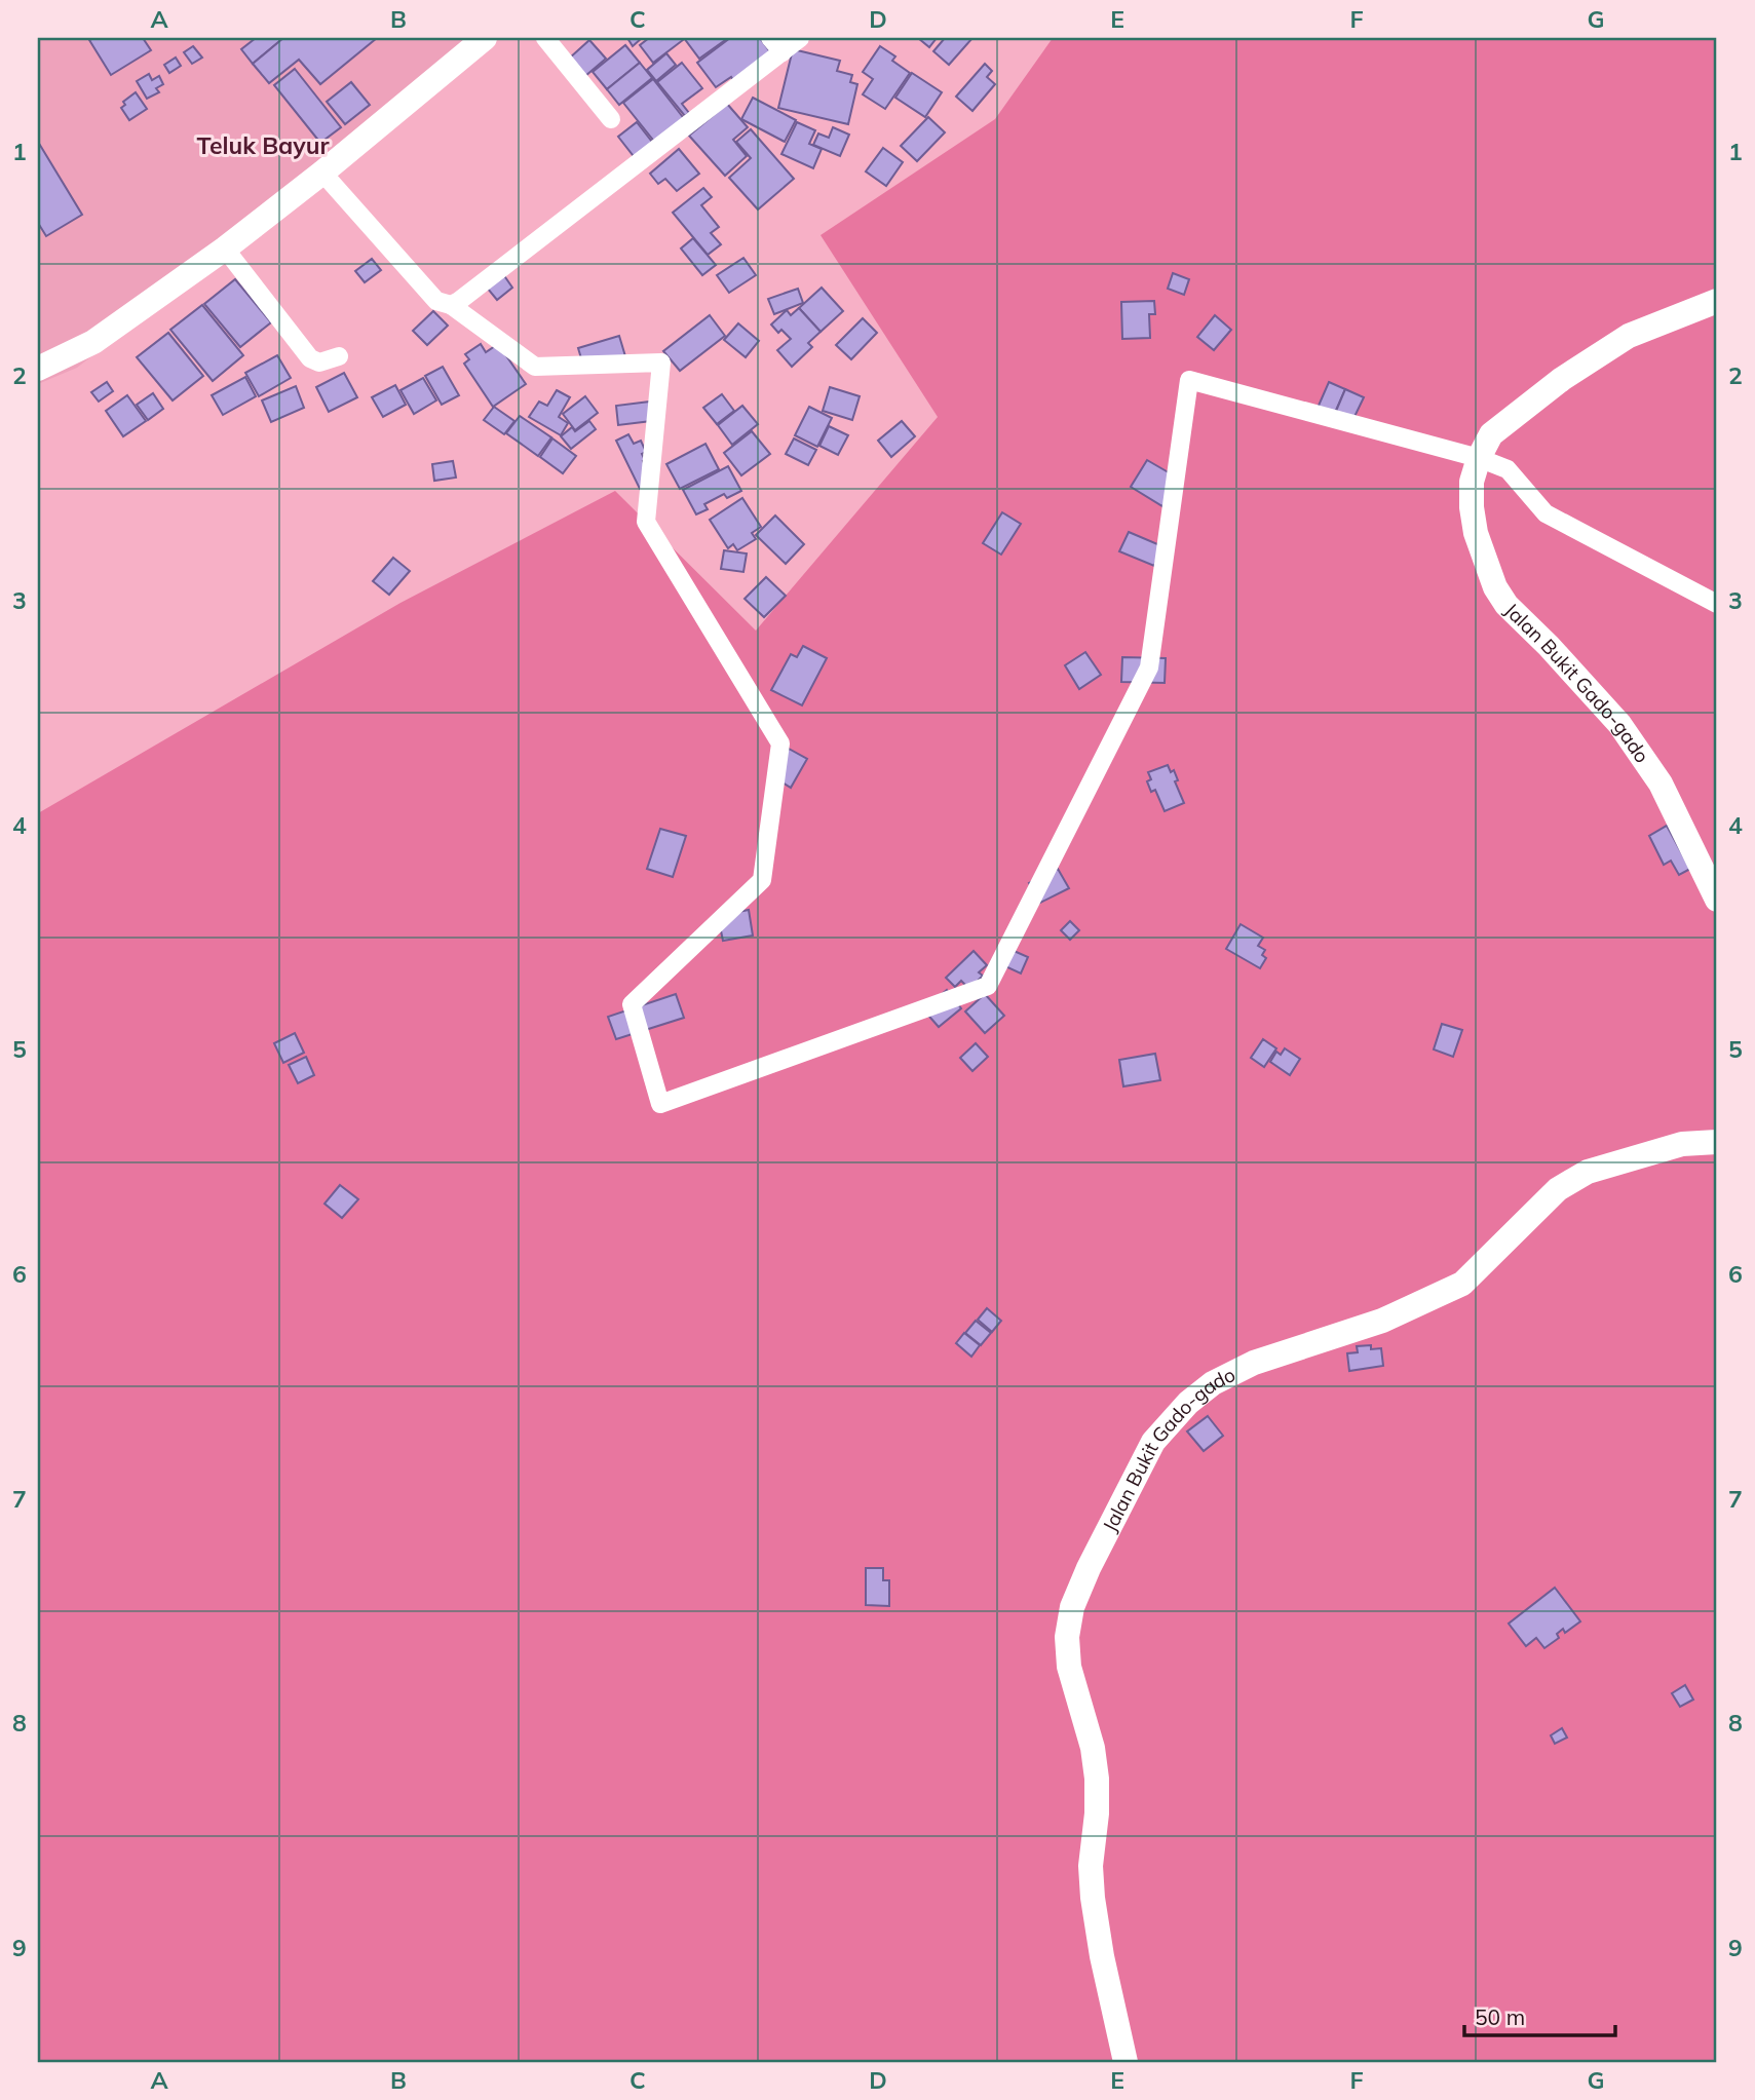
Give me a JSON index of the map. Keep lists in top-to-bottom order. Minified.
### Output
{"streets":{"street":["Jalan Bukit Gado-gado"]},"districts":["Teluk Bayur"],"scale_bar":"50 m","grid":{"columns":["A","B","C","D","E","F","G"],"rows":["1","2","3","4","5","6","7","8","9"]}}
